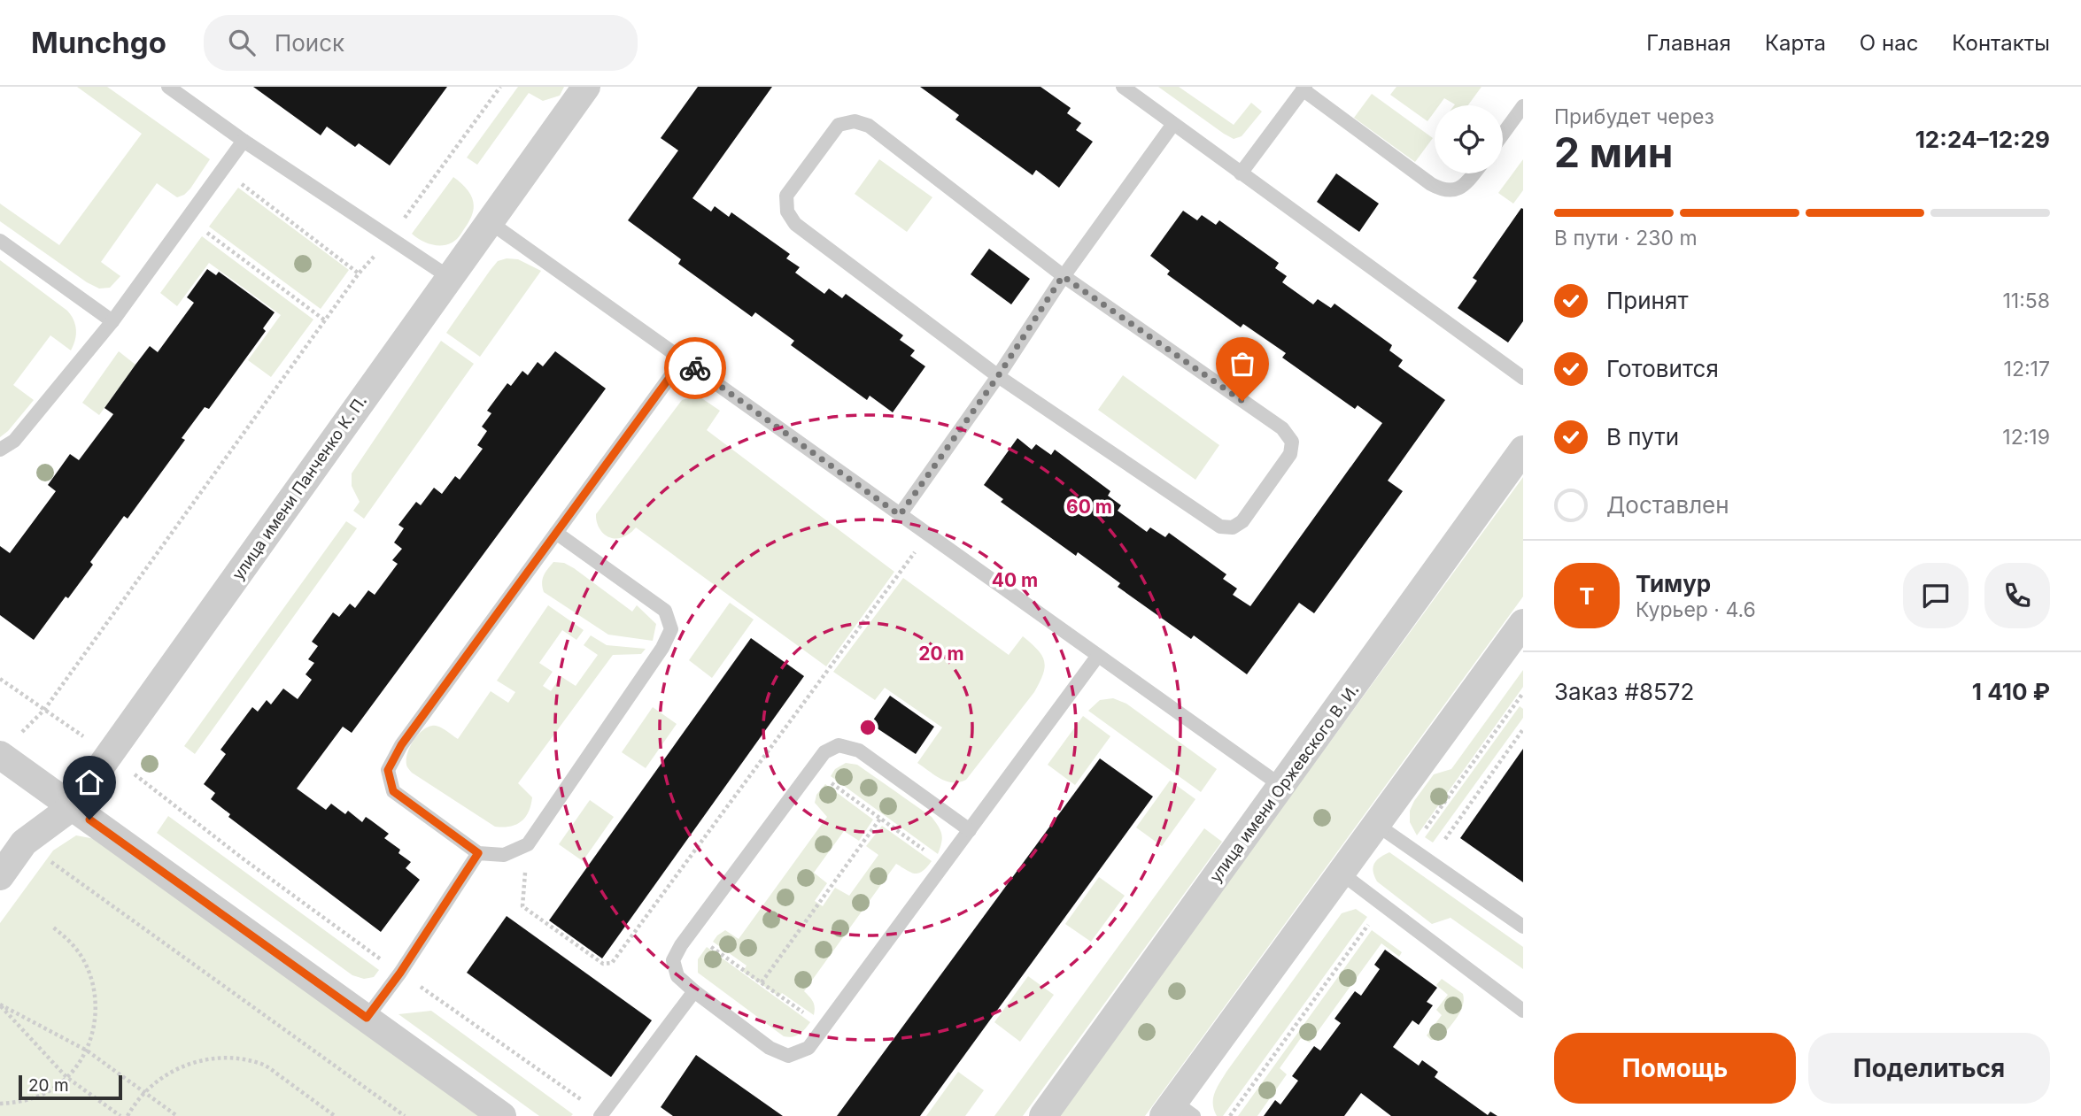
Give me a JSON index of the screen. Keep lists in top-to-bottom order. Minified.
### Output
{"streets":{"street":["улица имени Панченко К. П.","улица имени Оржевского В. И."]},"scale_bar":"20 m","page":{"header":"Munchgo","search":"Поиск","nav":["Главная","Карта","О нас","Контакты"],"heading":["2 мин","Прибудет через","12:24–12:29"],"panel":["Тимур","Курьер · 4.6","Заказ #8572","1 410 ₽"],"bar":"В пути · 230 m","list":[["Принят","11:58"],["Готовится","12:17"],["В пути","12:19"],"Доставлен"],"round":"Т","buttons":["Помощь","Поделиться"],"scale":"20 m"},"rings":["60 m","40 m","20 m"]}
